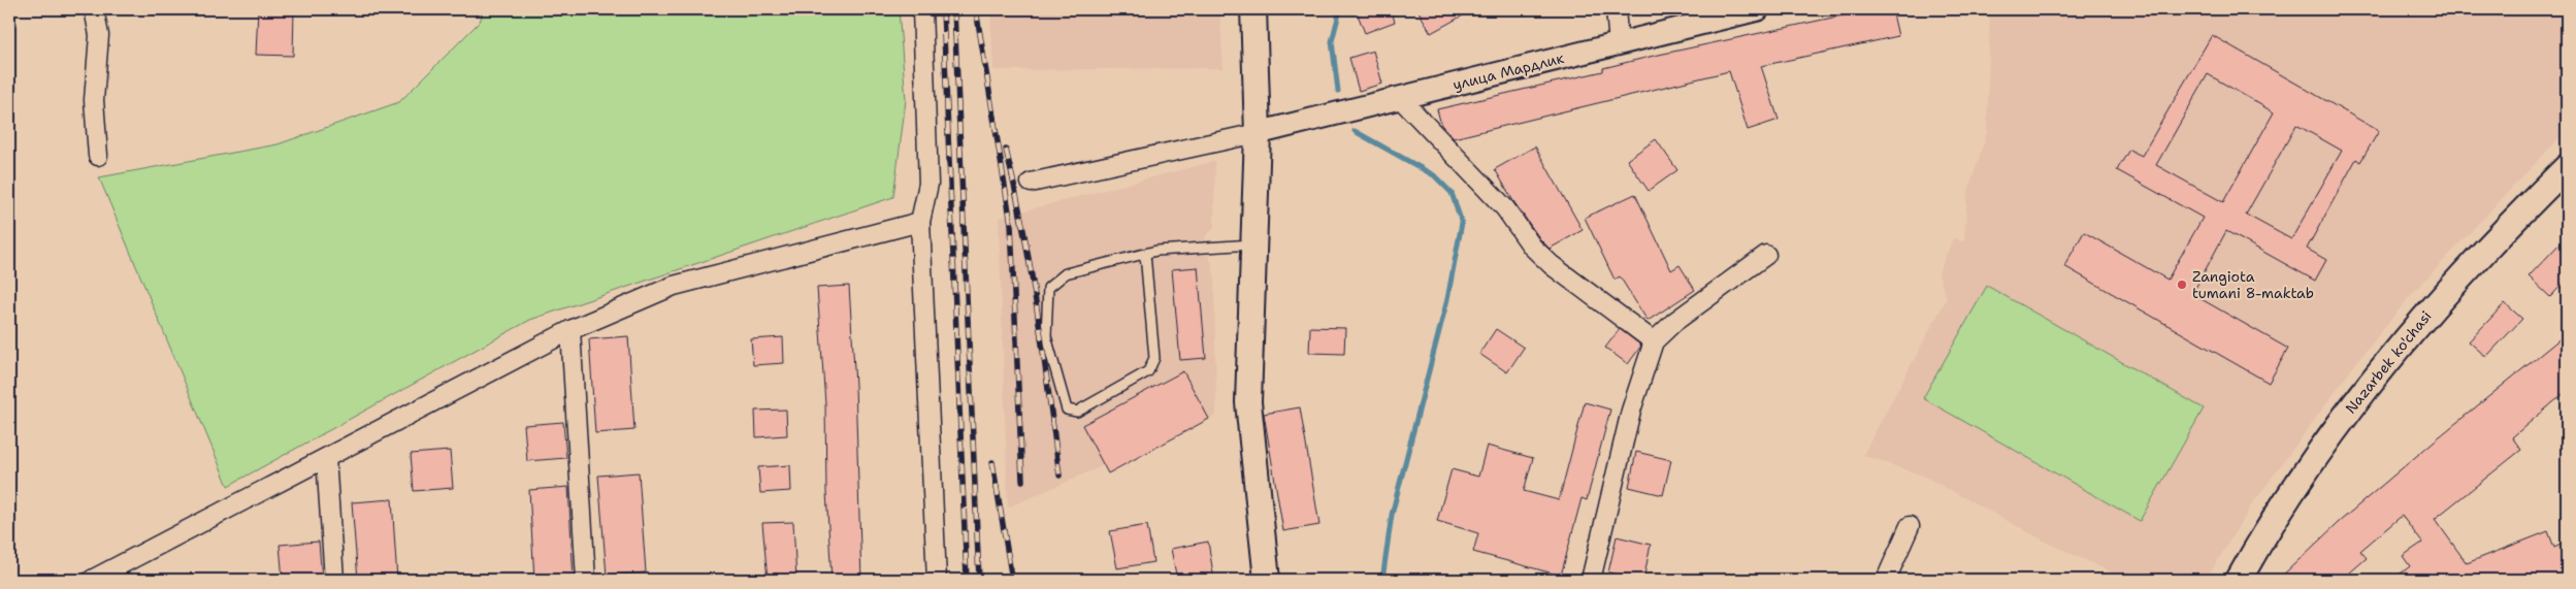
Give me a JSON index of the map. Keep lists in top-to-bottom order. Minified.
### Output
{"streets":{"main road":["Nazarbek ko'chasi"],"street":["улица Мардлик"]},"places":["Zangiota tumani 8-maktab"]}
